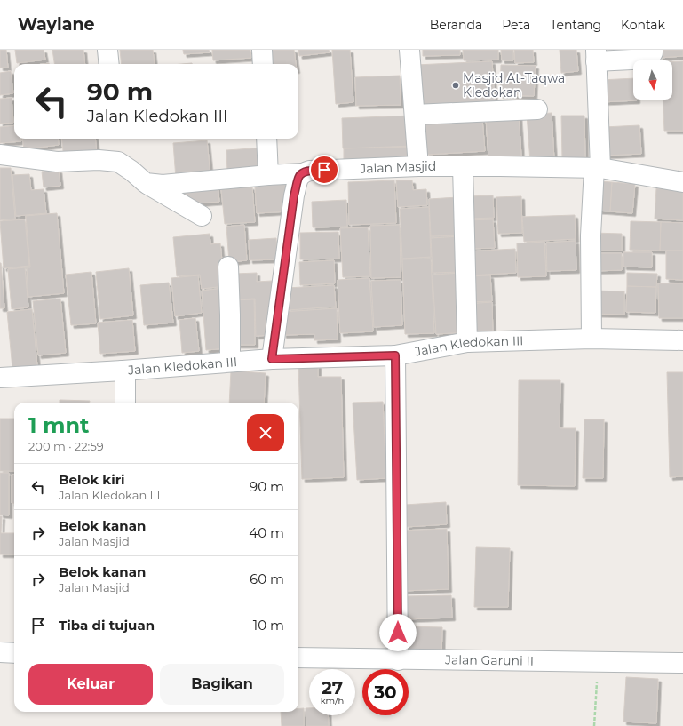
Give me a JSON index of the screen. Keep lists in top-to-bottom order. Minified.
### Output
{"streets":{"street":["Jalan Masjid","Jalan Kledokan III","Jalan Garuni II"]},"places":["Masjid At-Taqwa Kledokan"],"north":"bottom","page":{"header":"Waylane","nav":["Beranda","Peta","Tentang","Kontak"],"turn":["90 m","Jalan Kledokan III"],"heading":["1 mnt","200 m · 22:59"],"list":[{"name":"Belok kiri","note":"Jalan Kledokan III","value":"90 m"},{"name":"Belok kanan","note":"Jalan Masjid","value":"40 m"},{"name":"Belok kanan","note":"Jalan Masjid","value":"60 m"},{"name":"Tiba di tujuan","value":"10 m"}],"buttons":["Keluar","Bagikan"],"speed":"27 km/h","limit":"30"}}
